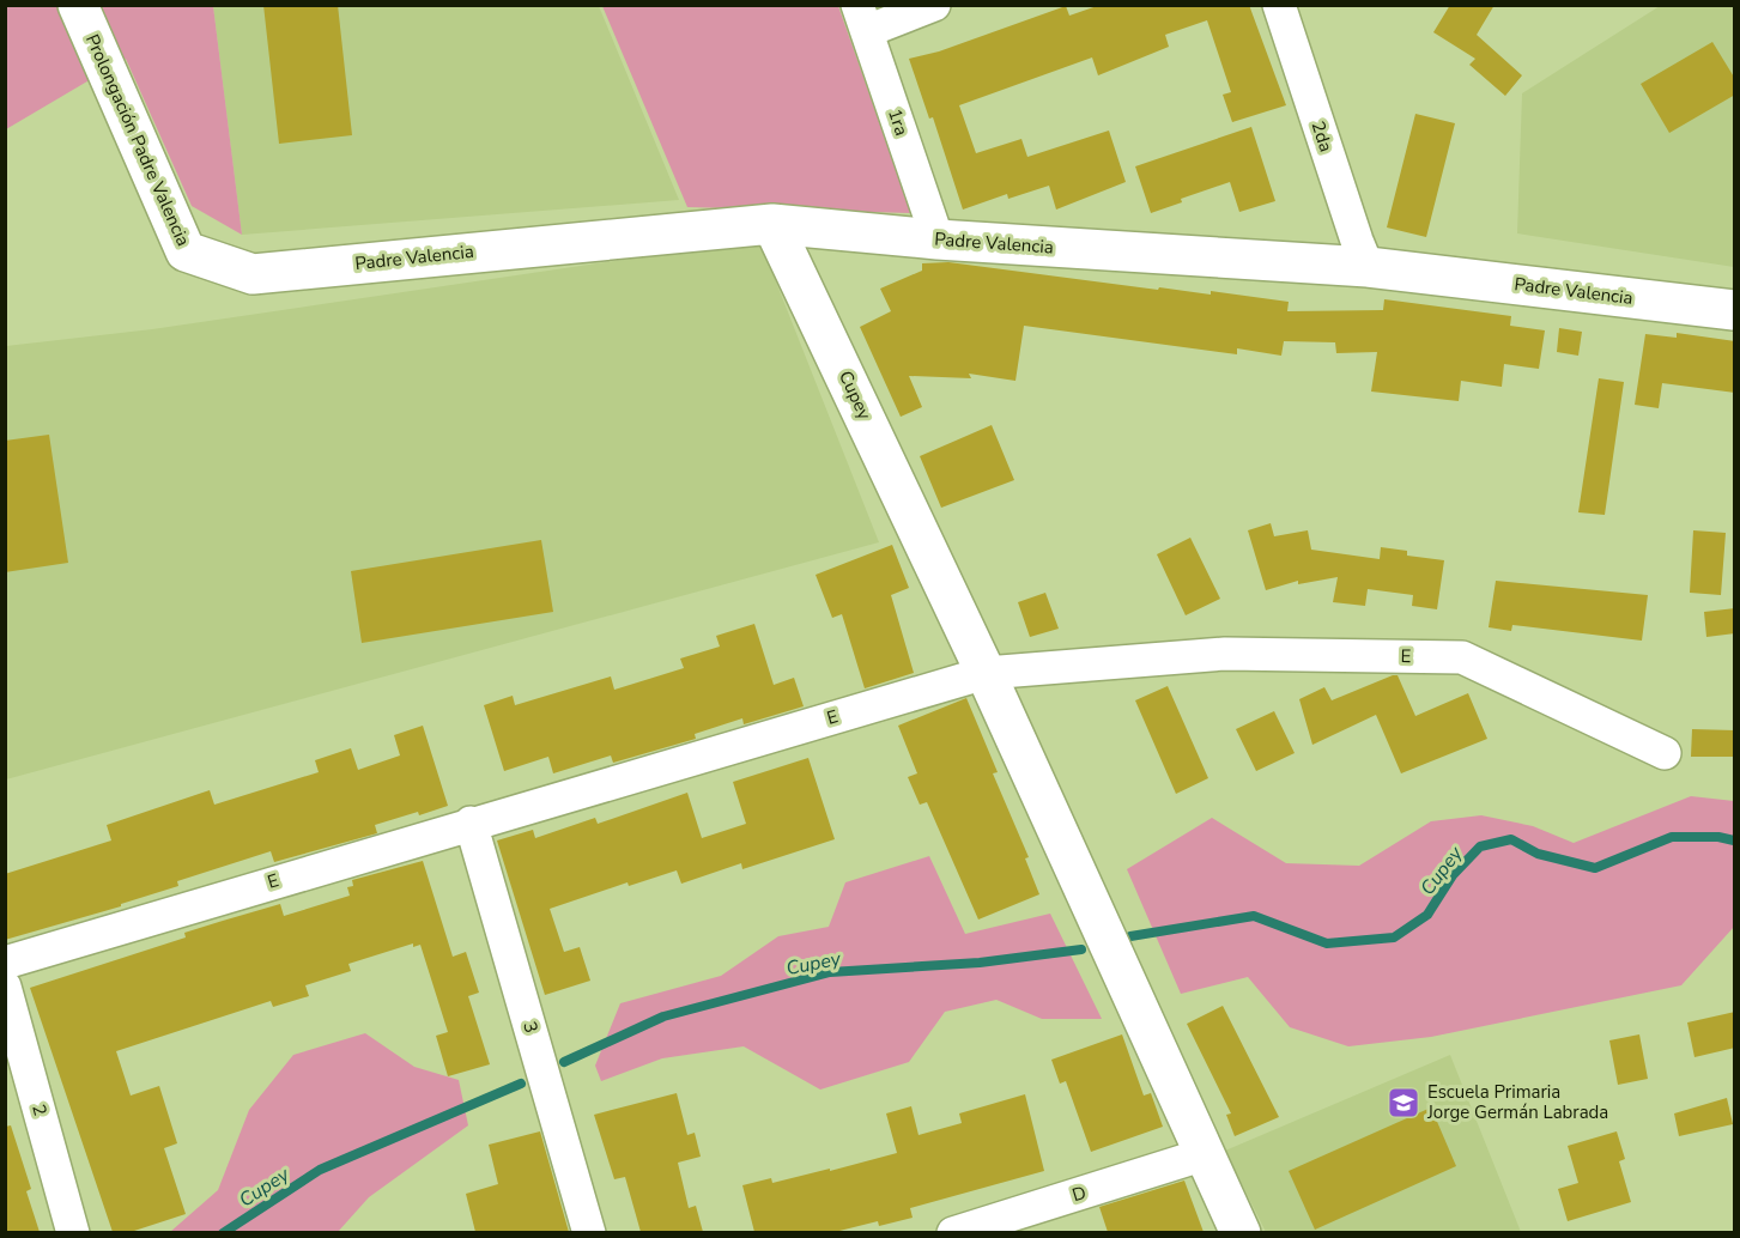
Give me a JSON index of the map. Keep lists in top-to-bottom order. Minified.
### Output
{"streets":{"street":["1ra","2da","Prolongación Padre Valencia","Padre Valencia","Cupey","E","3","2","D"]},"crossings":[["1ra","Padre Valencia"],["2da","Padre Valencia"],["Prolongación Padre Valencia","Padre Valencia"],["Padre Valencia","Cupey"],["Cupey","E"],["Cupey","D"],["E","3"]],"water":["Cupey"],"places":{"school or university":["Escuela Primaria Jorge Germán Labrada"]}}
